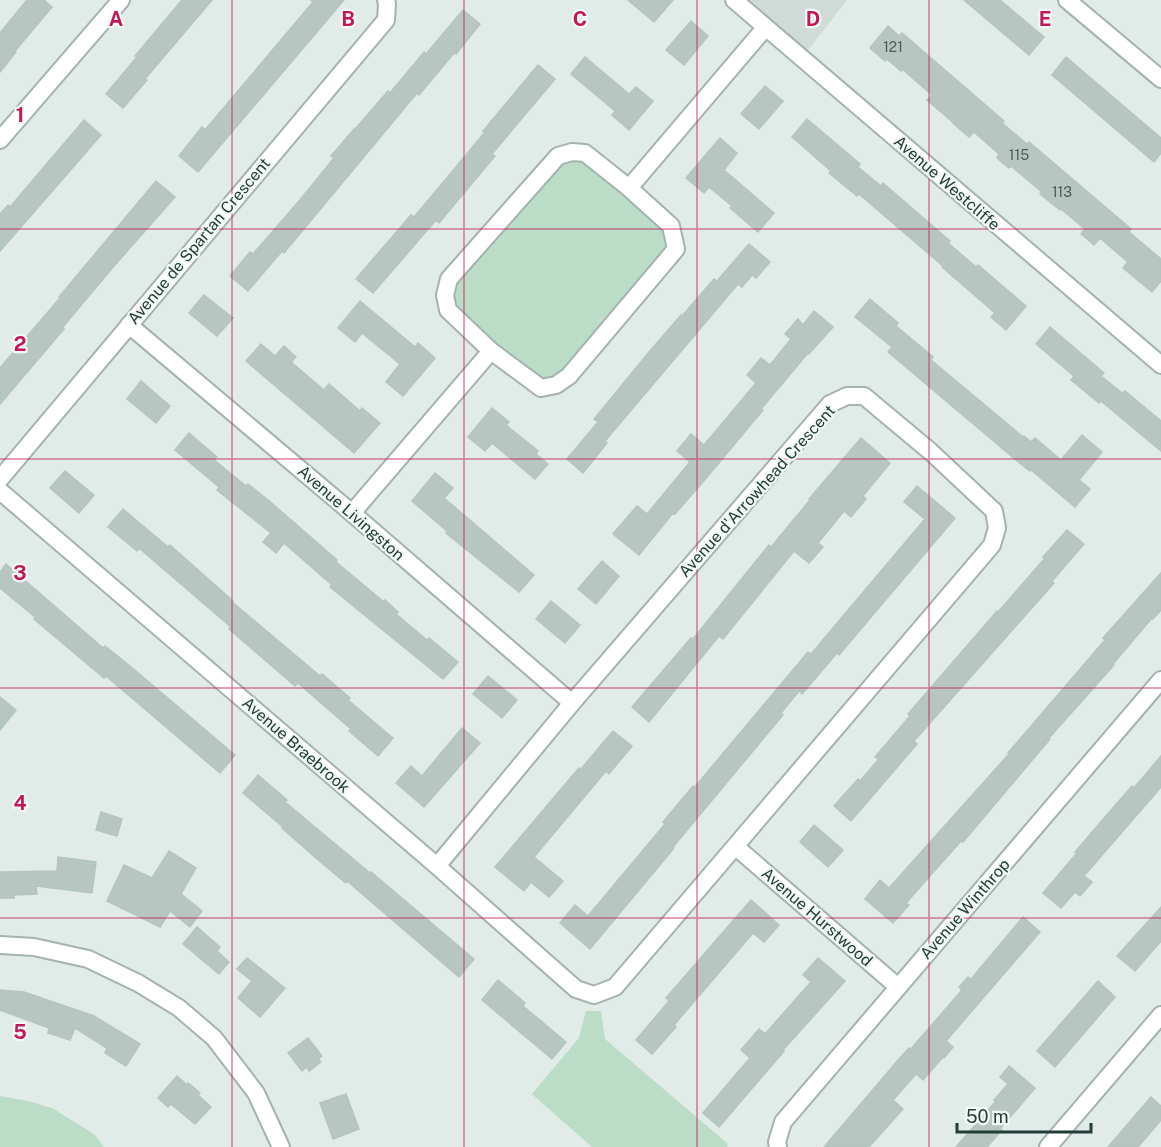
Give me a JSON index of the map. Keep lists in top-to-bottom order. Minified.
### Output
{"streets":{"street":["Avenue Westcliffe","Avenue de Spartan Crescent","Avenue d'Arrowhead Crescent","Avenue Livingston","Avenue Braebrook","Avenue Winthrop","Avenue Hurstwood"]},"crossings":[["Avenue de Spartan Crescent","Avenue Livingston"],["Avenue d'Arrowhead Crescent","Avenue Livingston"],["Avenue d'Arrowhead Crescent","Avenue Braebrook"],["Avenue d'Arrowhead Crescent","Avenue Hurstwood"],["Avenue Winthrop","Avenue Hurstwood"]],"house_numbers":["121","115","113"],"scale_bar":"50 m","grid":{"columns":["A","B","C","D","E"],"rows":["1","2","3","4","5"]}}
